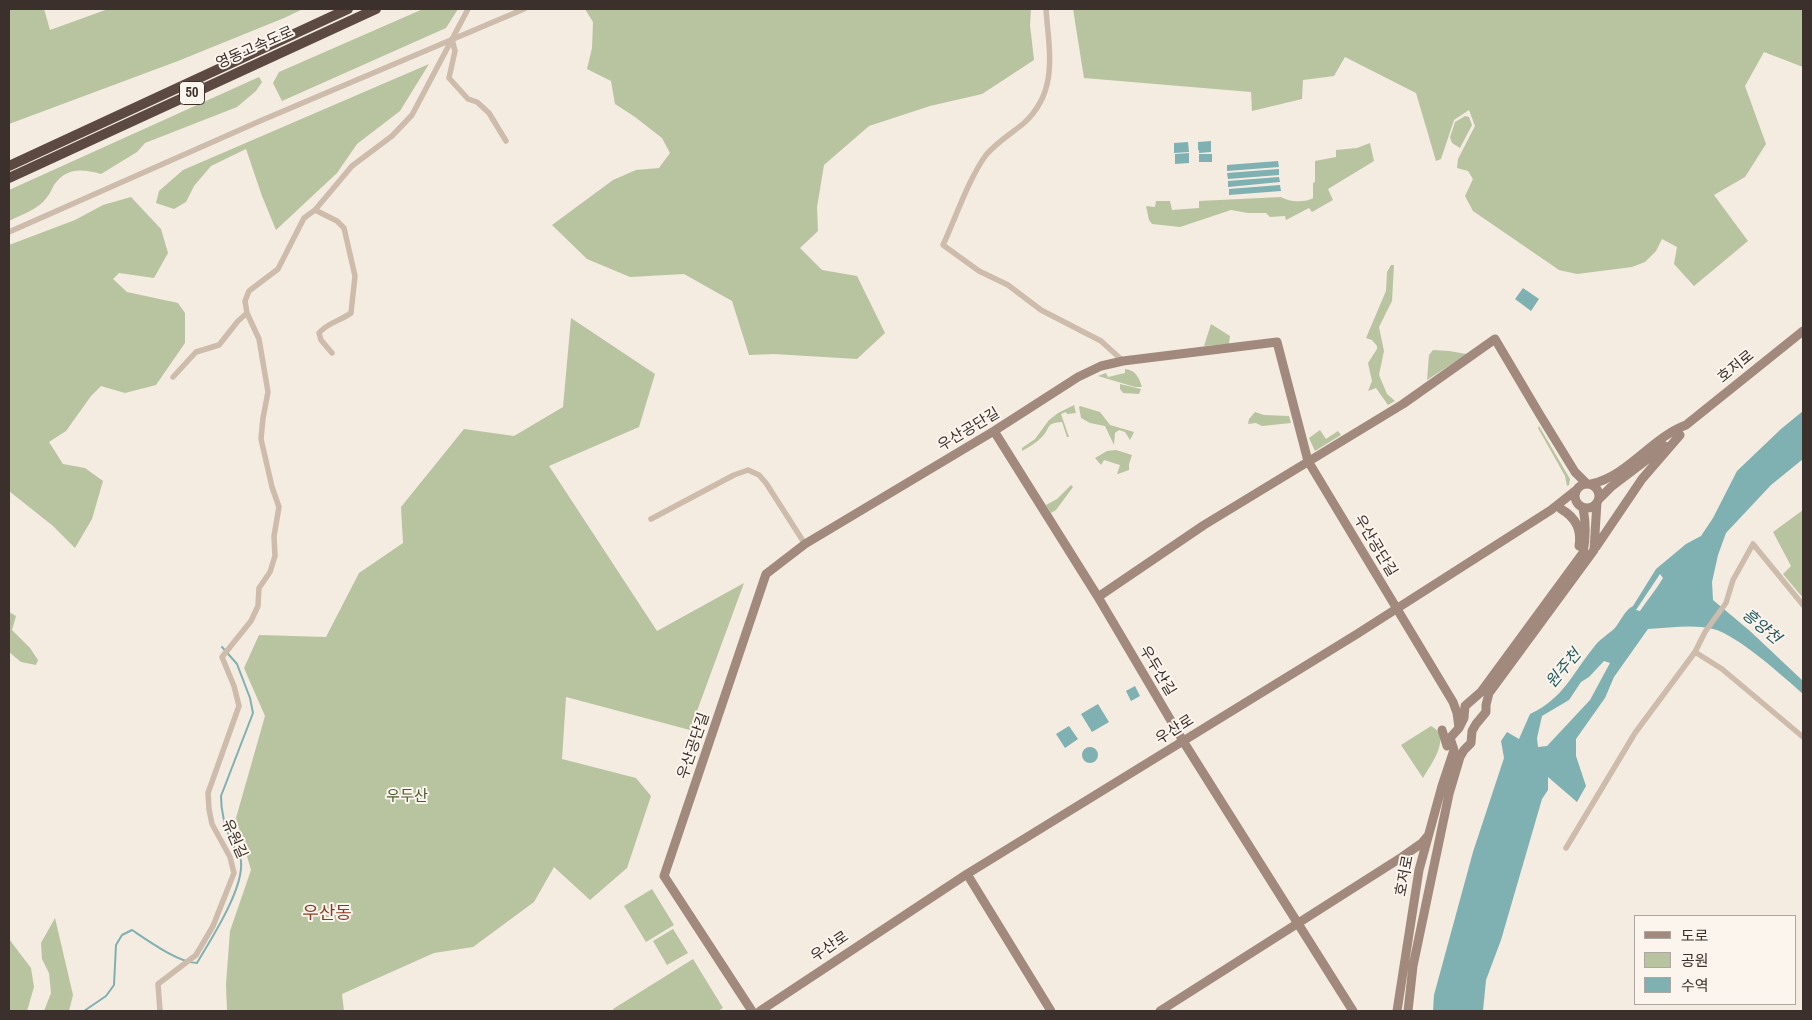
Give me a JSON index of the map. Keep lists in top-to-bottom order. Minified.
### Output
{"streets":{"highway":["영동고속도로","50"],"street":["호저로","우산공단길","우두산길","우산로","유원길"]},"crossings":[["호저로","우산공단길"],["호저로","우산로"],["우산공단길","우두산길"],["우산공단길","우산로"],["우두산길","우산로"]],"districts":["우산동"],"water":["흥양천","원주천"],"parks":["우두산"],"legend":["도로","공원","수역"]}
